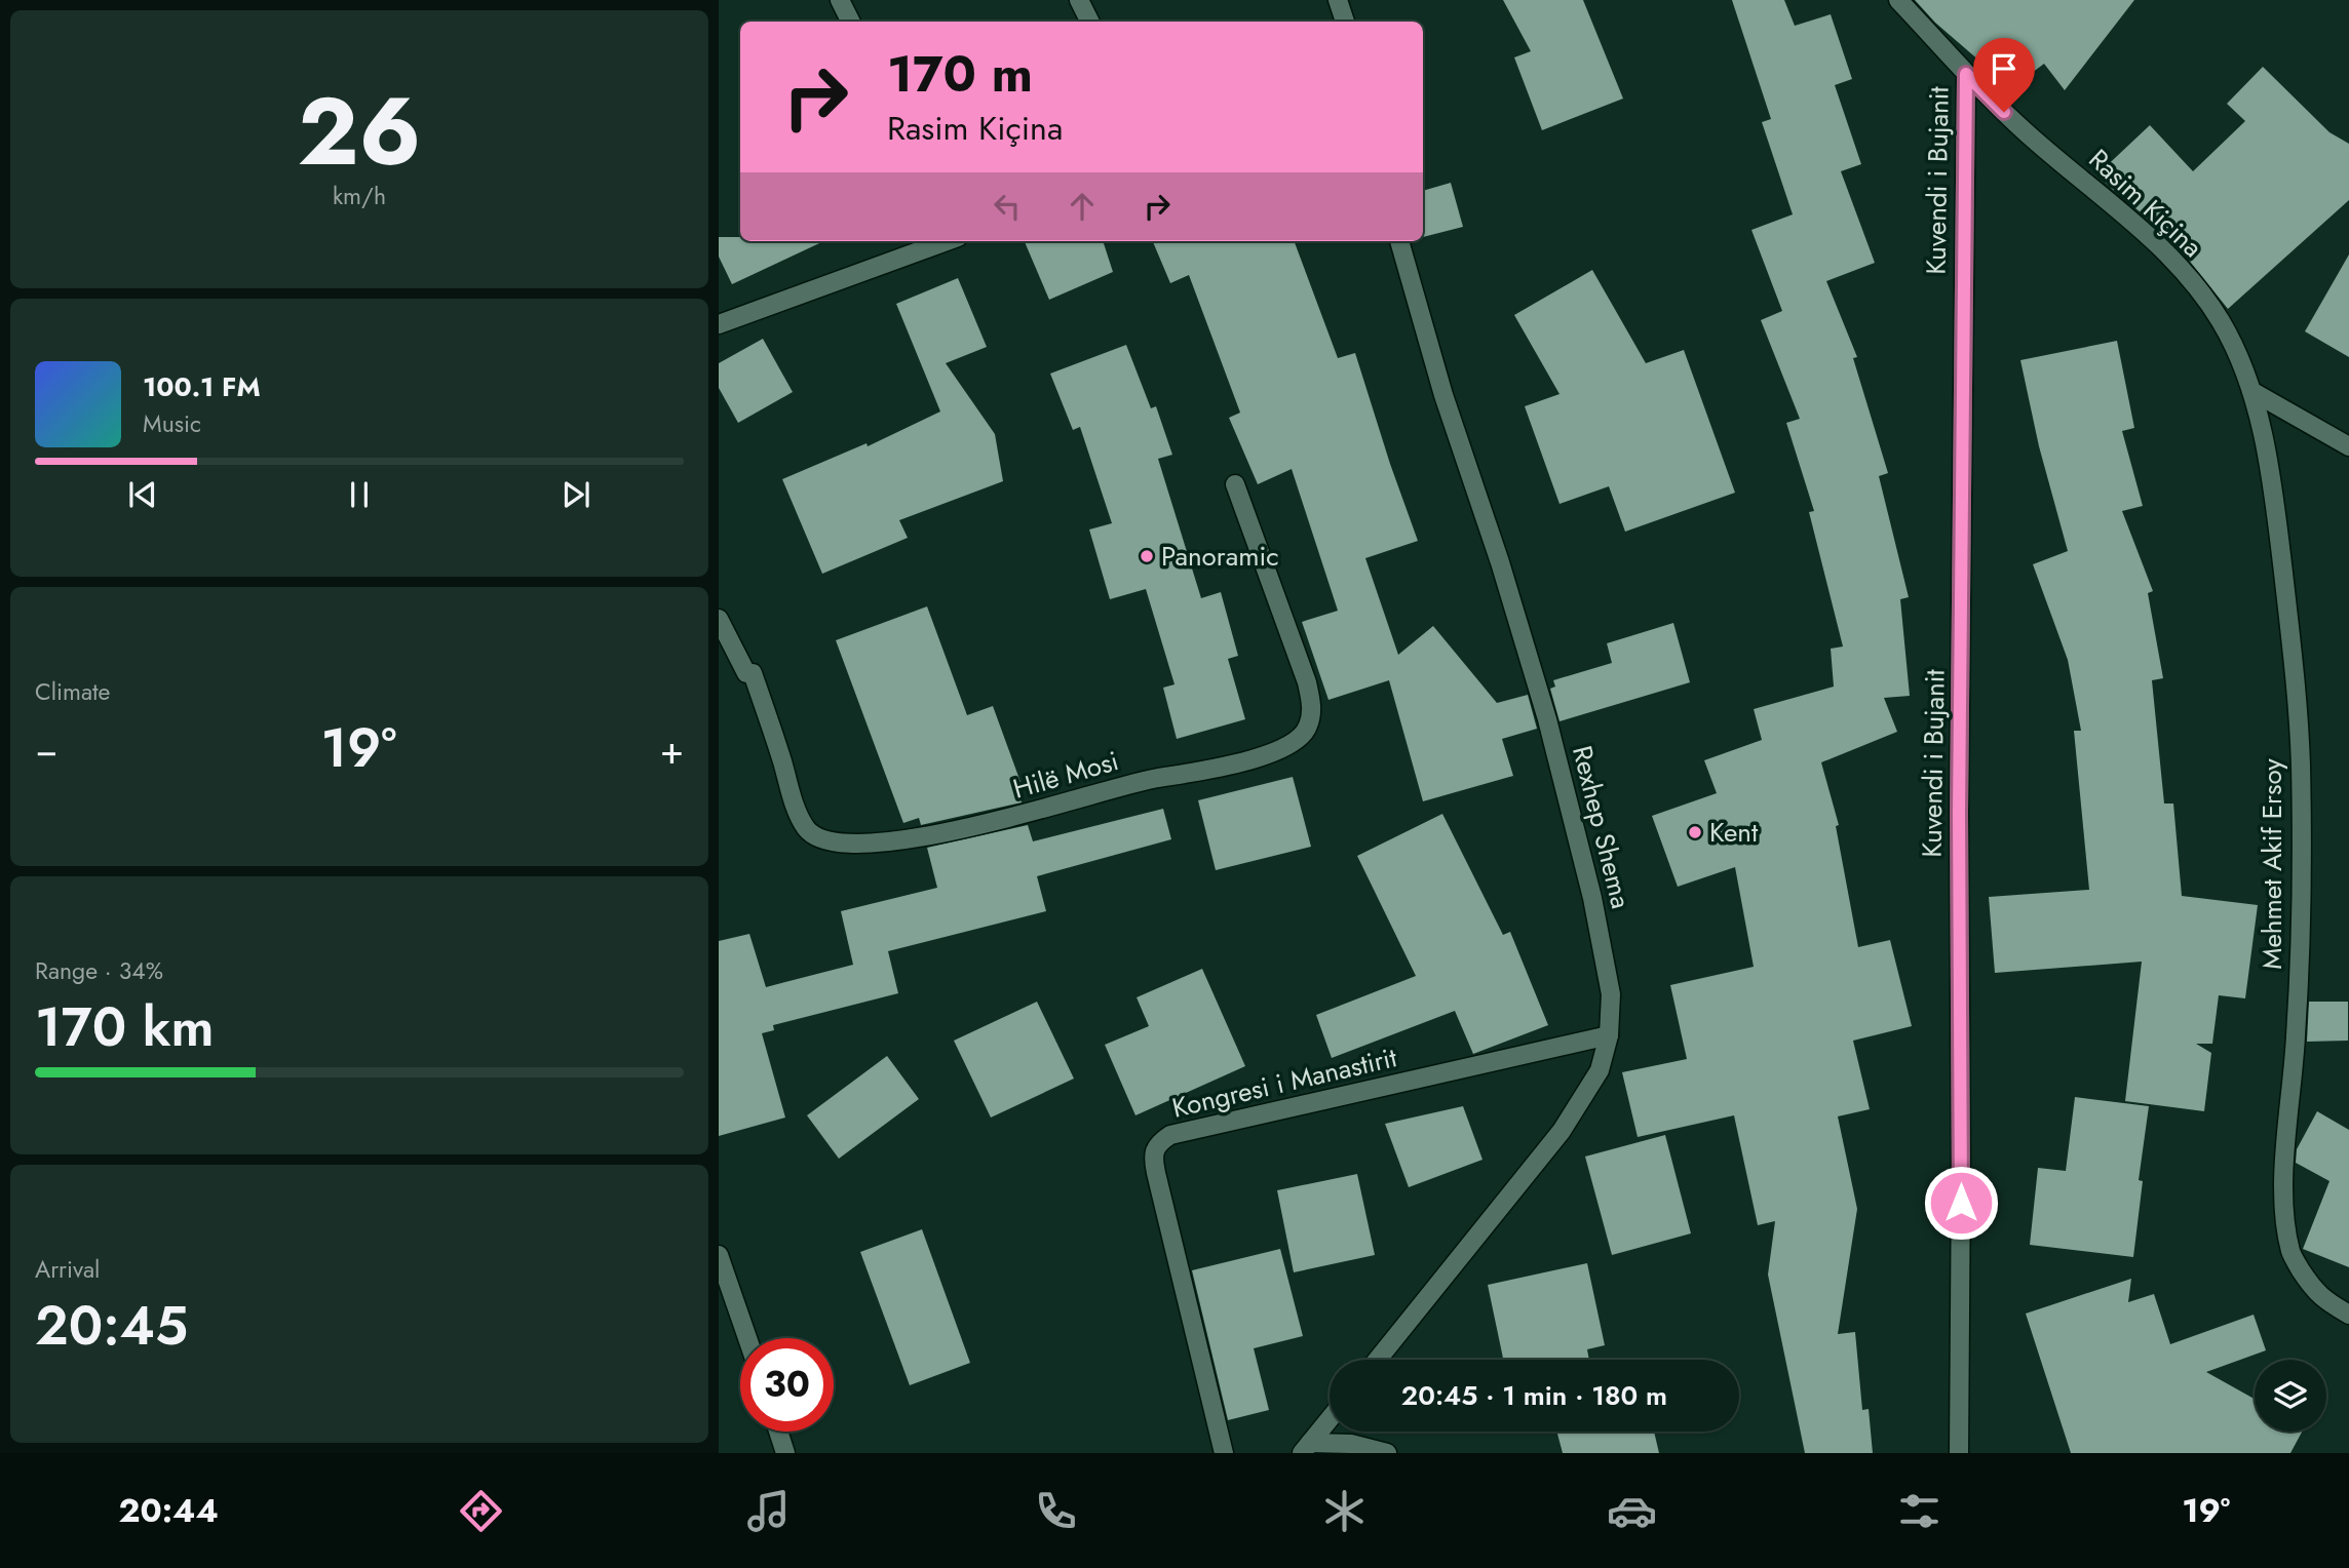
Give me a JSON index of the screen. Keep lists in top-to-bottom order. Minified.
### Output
{"streets":{"street":["Kuvendi i Bujanit","Rasim Kiçina","Hilë Mosi","Rexhep Shema","Mehmet Akif Ersoy","Kongresi i Manastirit"]},"crossings":[["Kuvendi i Bujanit","Rasim Kiçina"],["Rasim Kiçina","Mehmet Akif Ersoy"],["Rexhep Shema","Kongresi i Manastirit"]],"places":["Panoramic","Kent"],"page":{"tile":[["26","km/h"],"Climate",["Range · 34%","170 km"],["Arrival","20:45"]],"turn":["170 m","Rasim Kiçina"],"song":["100.1 FM","Music"],"heat":["−","19°","+"],"limit":"30","trip":"20:45 · 1 min · 180 m","tabs":["20:44","19°"]}}
